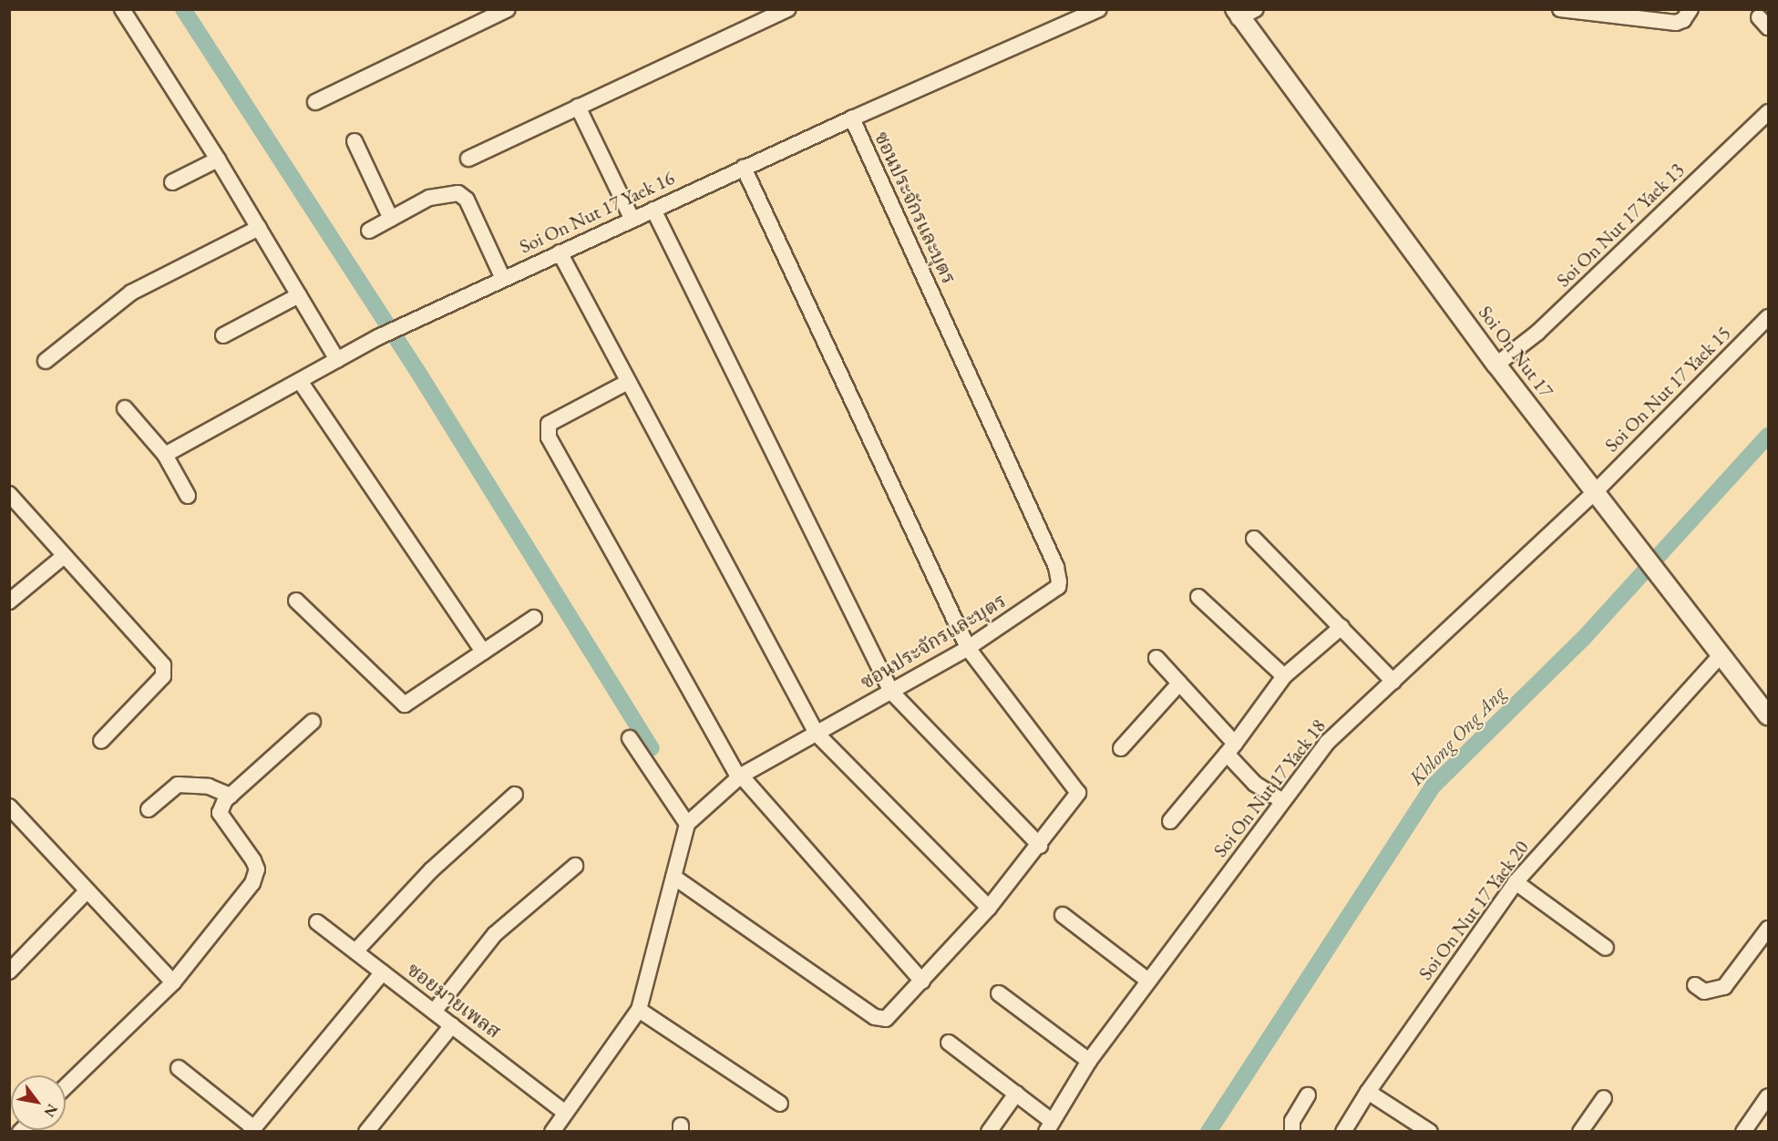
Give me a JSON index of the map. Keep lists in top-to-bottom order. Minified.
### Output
{"streets":{"street":["ซอนประจักรและบุตร","Soi On Nut 17 Yaek 16","Soi On Nut 17 Yaek 13","Soi On Nut 17","Soi On Nut 17 Yaek 15","Soi On Nut 17 Yaek 18","Soi On Nut 17 Yaek 20","ซอยมายเพลส"]},"crossings":[["ซอนประจักรและบุตร","Soi On Nut 17 Yaek 16"],["ซอนประจักรและบุตร","ซอยมายเพลส"],["Soi On Nut 17 Yaek 13","Soi On Nut 17"],["Soi On Nut 17","Soi On Nut 17 Yaek 15"],["Soi On Nut 17","Soi On Nut 17 Yaek 18"],["Soi On Nut 17","Soi On Nut 17 Yaek 20"],["Soi On Nut 17 Yaek 15","Soi On Nut 17 Yaek 18"]],"water":["Khlong Ong Ang"],"north":"bottom right"}
